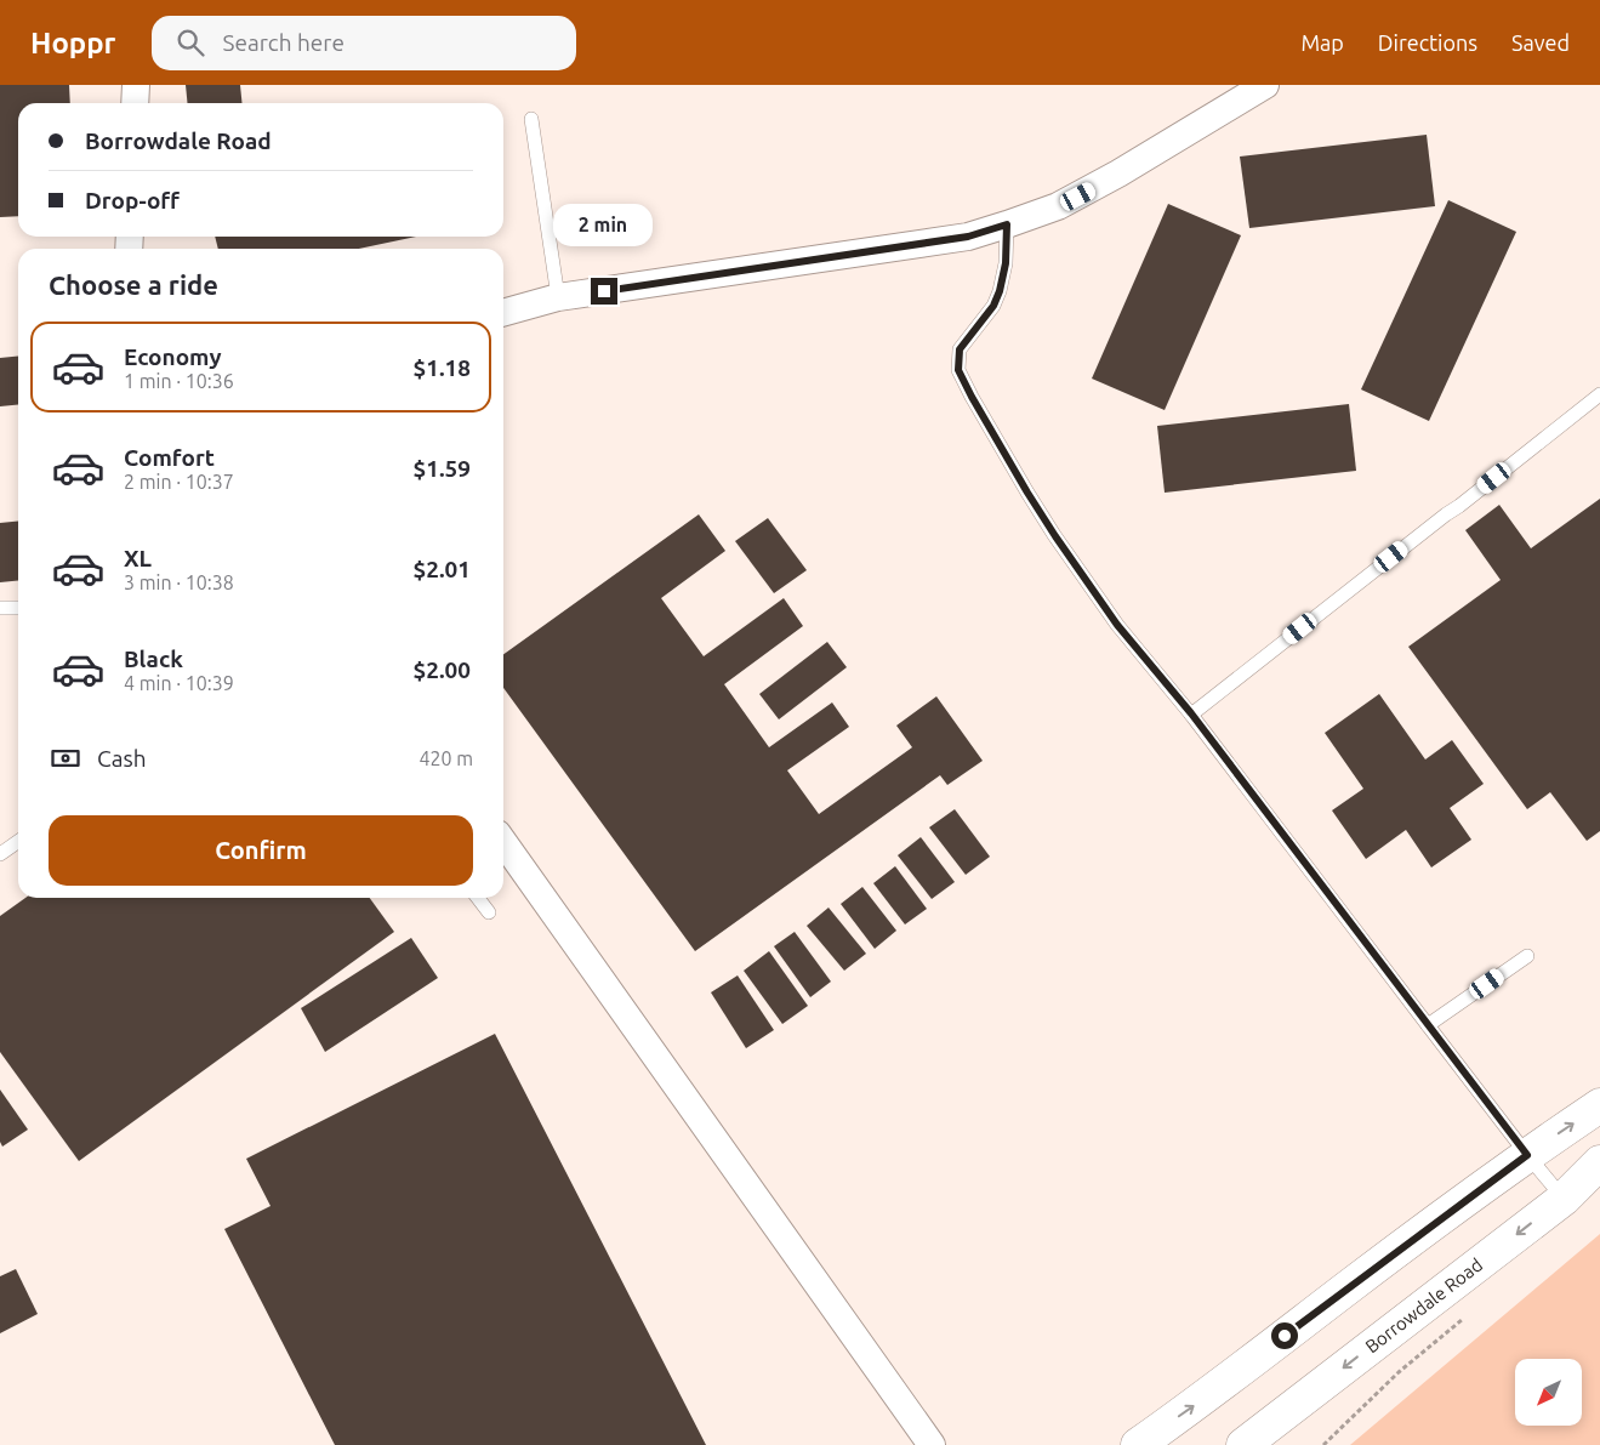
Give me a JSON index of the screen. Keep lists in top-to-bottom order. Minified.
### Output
{"streets":{"main road":["Borrowdale Road"]},"north":"bottom left","page":{"header":"Hoppr","search":"Search here","nav":["Map","Directions","Saved"],"banner":["Borrowdale Road","Drop-off"],"bubble":"2 min","heading":"Choose a ride","list":[{"name":"Economy","note":"1 min · 10:36","value":"$1.18"},{"name":"Comfort","note":"2 min · 10:37","value":"$1.59"},{"name":"XL","note":"3 min · 10:38","value":"$2.01"},{"name":"Black","note":"4 min · 10:39","value":"$2.00"}],"pay":["Cash","420 m"],"buttons":"Confirm"}}
